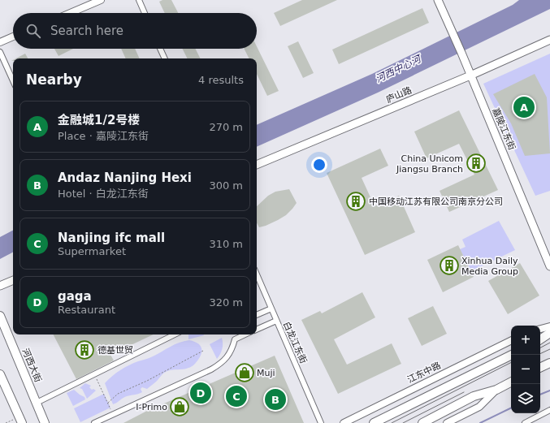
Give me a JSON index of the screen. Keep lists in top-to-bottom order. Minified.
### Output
{"streets":{"main road":["庐山路","嘉陵江东街","河西大街"],"street":["白龙江东街","江东中路"]},"crossings":[["庐山路","嘉陵江东街"]],"water":["河西中心河"],"places":{"building":["China Unicom Jiangsu Branch","中国移动江苏有限公司南京分公司","Xinhua Daily Media Group","德基世贸"],"shop":["Muji","I-Primo"]},"page":{"search":"Search here","heading":["Nearby","4 results"],"pins":["A","D","C","B"],"list":[{"mark":"A","name":"金融城1/2号楼","note":"Place · 嘉陵江东街","value":"270 m"},{"mark":"B","name":"Andaz Nanjing Hexi","note":"Hotel · 白龙江东街","value":"300 m"},{"mark":"C","name":"Nanjing ifc mall","note":"Supermarket","value":"310 m"},{"mark":"D","name":"gaga","note":"Restaurant","value":"320 m"}],"map_buttons":["+","−"]}}
